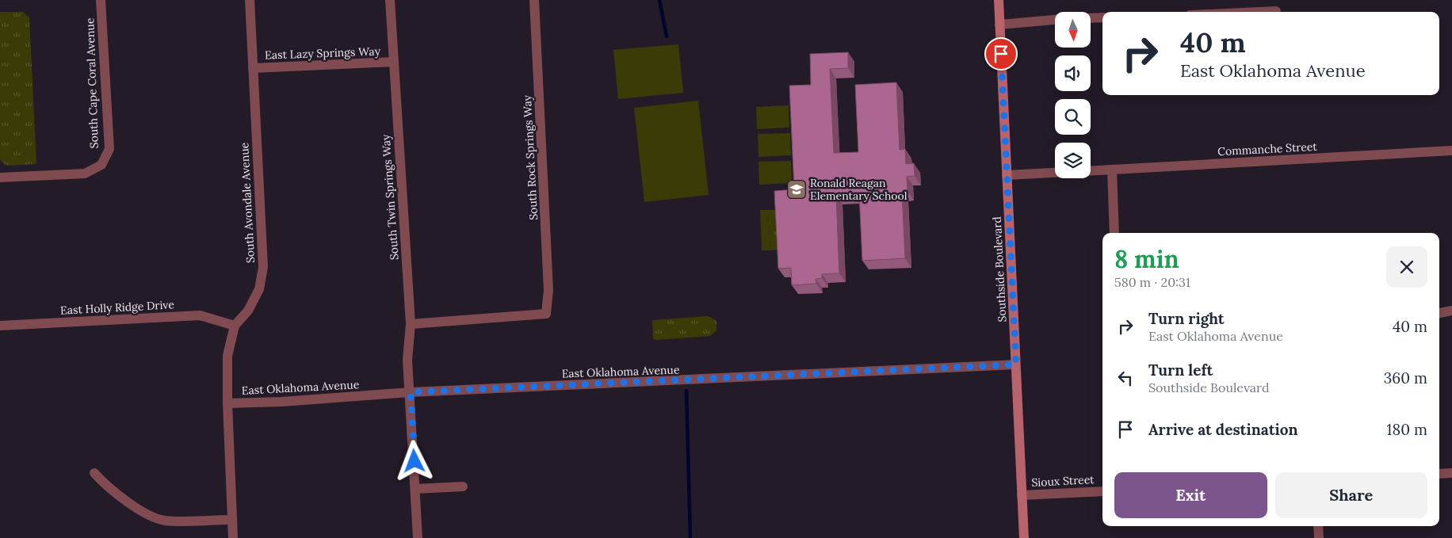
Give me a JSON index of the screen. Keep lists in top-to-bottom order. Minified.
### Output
{"streets":{"main road":["Southside Boulevard"],"street":["East Lazy Springs Way","South Cape Coral Avenue","Commanche Street","South Rock Springs Way","South Twin Springs Way","South Avondale Avenue","East Holly Ridge Drive","East Oklahoma Avenue","Sioux Street"]},"crossings":[["East Lazy Springs Way","South Twin Springs Way"],["East Lazy Springs Way","South Avondale Avenue"],["South Rock Springs Way","South Twin Springs Way"],["South Twin Springs Way","East Oklahoma Avenue"],["South Avondale Avenue","East Holly Ridge Drive"],["South Avondale Avenue","East Oklahoma Avenue"],["Southside Boulevard","East Oklahoma Avenue"],["Southside Boulevard","Sioux Street"]],"places":{"school or university":["Ronald Reagan Elementary School"]},"north":"bottom","page":{"turn":["40 m","East Oklahoma Avenue"],"heading":["8 min","580 m · 20:31"],"list":[{"name":"Turn right","note":"East Oklahoma Avenue","value":"40 m"},{"name":"Turn left","note":"Southside Boulevard","value":"360 m"},{"name":"Arrive at destination","value":"180 m"}],"buttons":["Exit","Share"]}}
